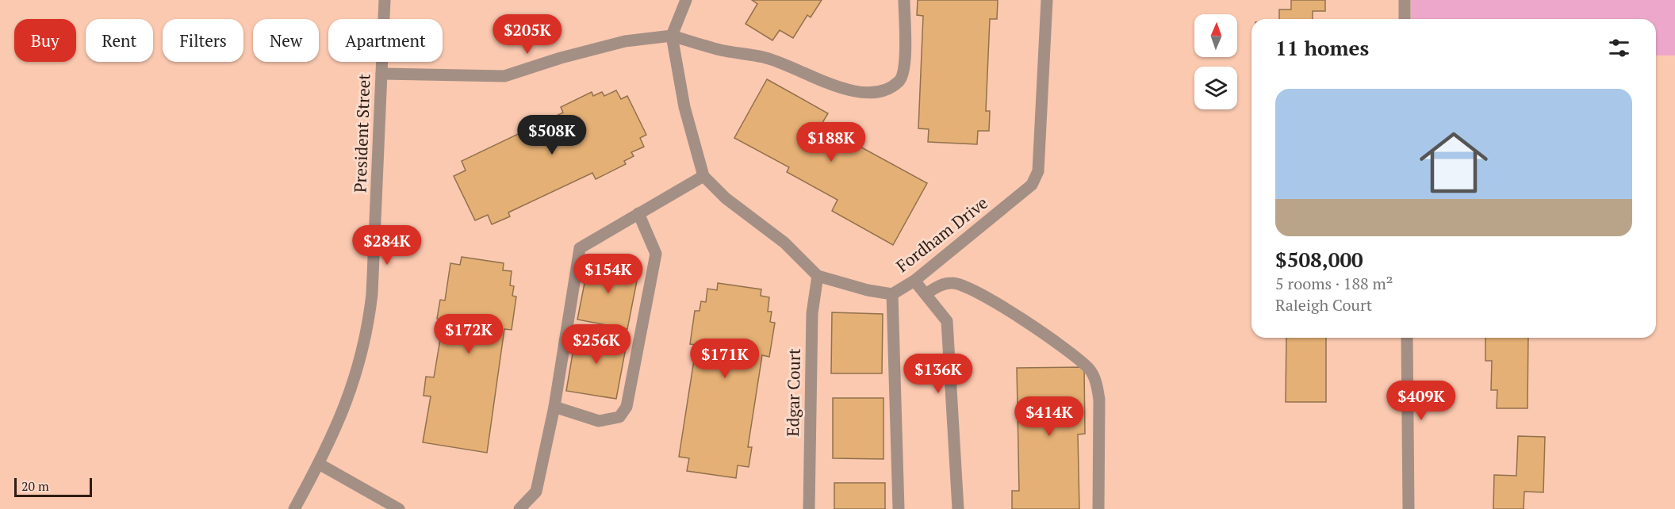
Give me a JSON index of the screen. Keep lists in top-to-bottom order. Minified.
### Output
{"streets":{"street":["President Street","Fordham Drive","Edgar Court"]},"crossings":[["Fordham Drive","Edgar Court"]],"scale_bar":"20 m","north":"top","page":{"price":["$205K","$508K","$188K","$284K","$154K","$172K","$256K","$171K","$136K","$409K","$414K"],"chip":["Buy","Rent","Filters","New","Apartment"],"heading":"11 homes","list":[{"name":"$508,000","note":"5 rooms · 188 m² · Raleigh Court"}],"scale":"20 m"}}
